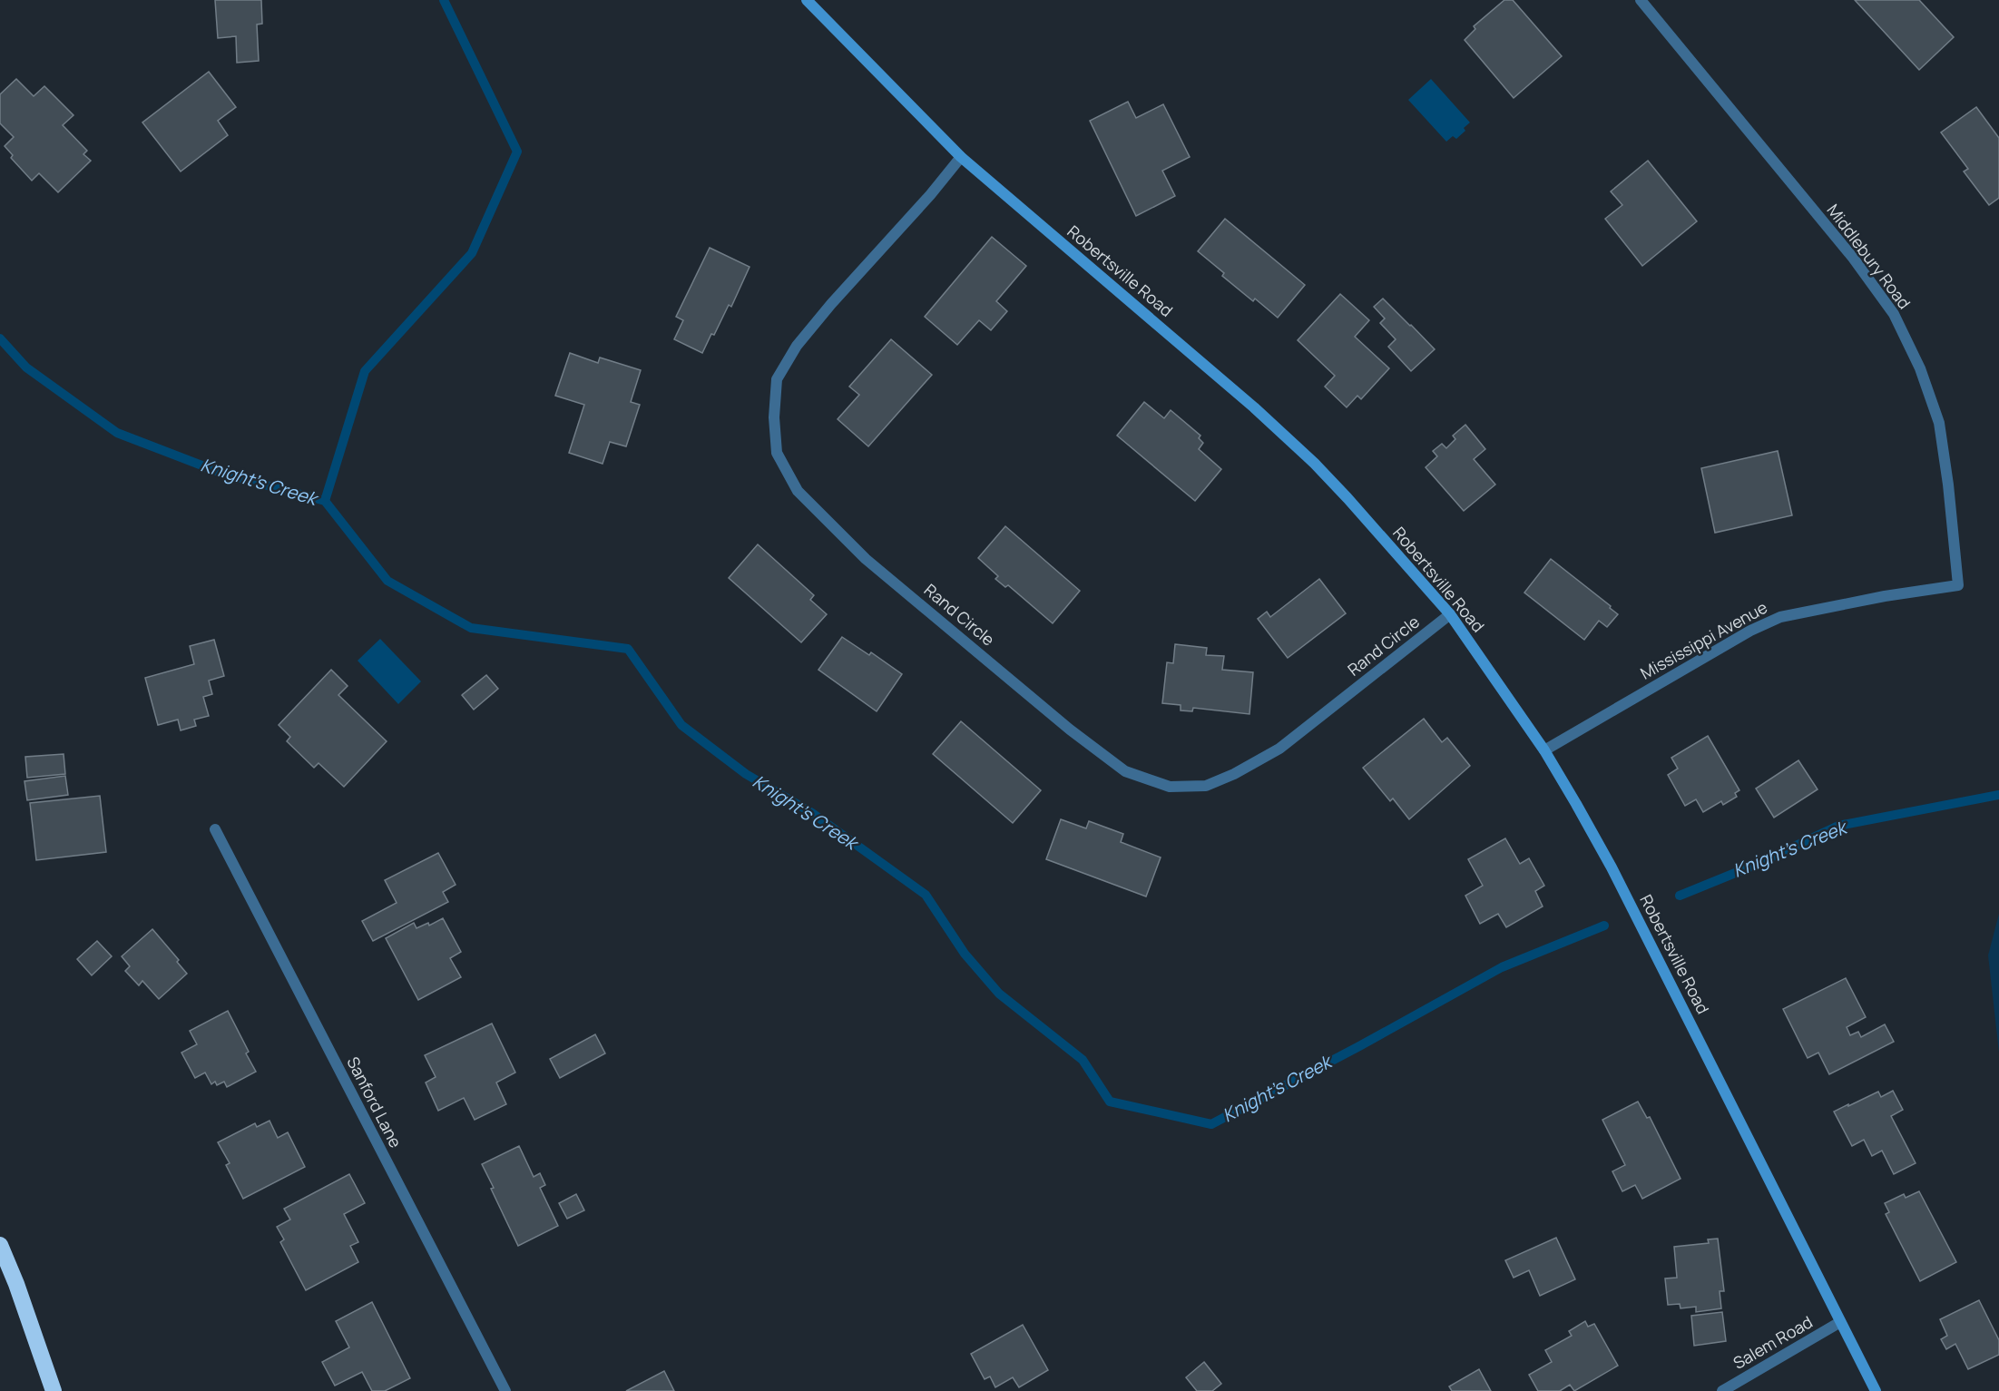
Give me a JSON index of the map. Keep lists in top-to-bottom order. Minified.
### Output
{"streets":{"street":["Middlebury Road","Robertsville Road","Rand Circle","Mississippi Avenue","Sanford Lane","Salem Road"]},"crossings":[["Middlebury Road","Mississippi Avenue"],["Robertsville Road","Rand Circle"],["Robertsville Road","Mississippi Avenue"],["Robertsville Road","Salem Road"]],"water":["Knight's Creek"]}
